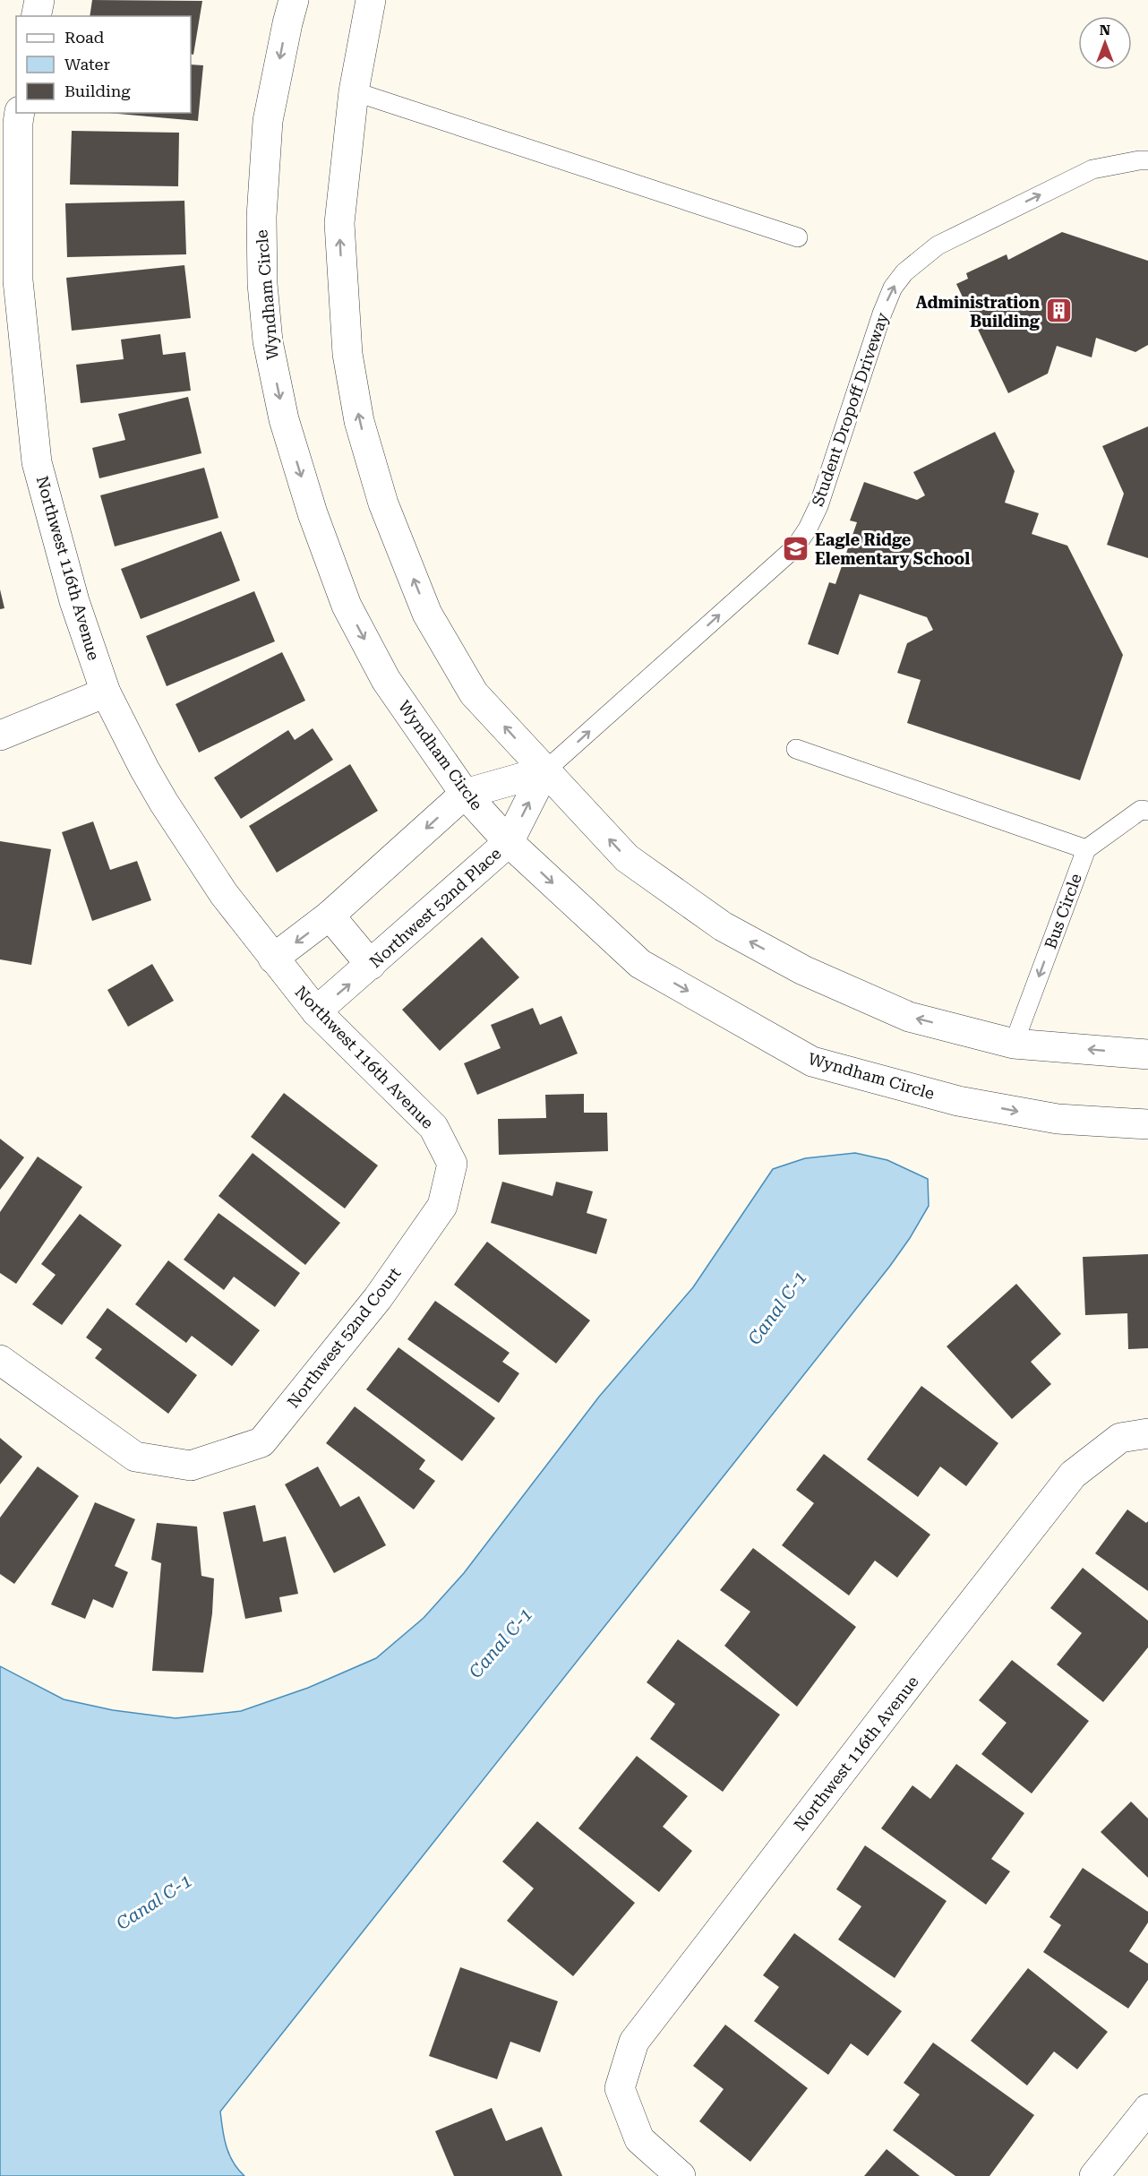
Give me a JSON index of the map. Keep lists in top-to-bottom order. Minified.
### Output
{"streets":{"street":["Wyndham Circle","Northwest 116th Avenue","Northwest 52nd Place","Northwest 52nd Court"],"lane":["Student Dropoff Driveway","Bus Circle"]},"crossings":[["Wyndham Circle","Northwest 52nd Place"],["Student Dropoff Driveway","Northwest 52nd Place"],["Northwest 116th Avenue","Northwest 52nd Place"],["Northwest 116th Avenue","Northwest 52nd Court"]],"one_way":["Student Dropoff Driveway","Bus Circle"],"water":["Canal C-1"],"places":{"building":["Administration Building"],"school or university":["Eagle Ridge Elementary School"]},"legend":["Road","Water","Building"],"north":"top"}
